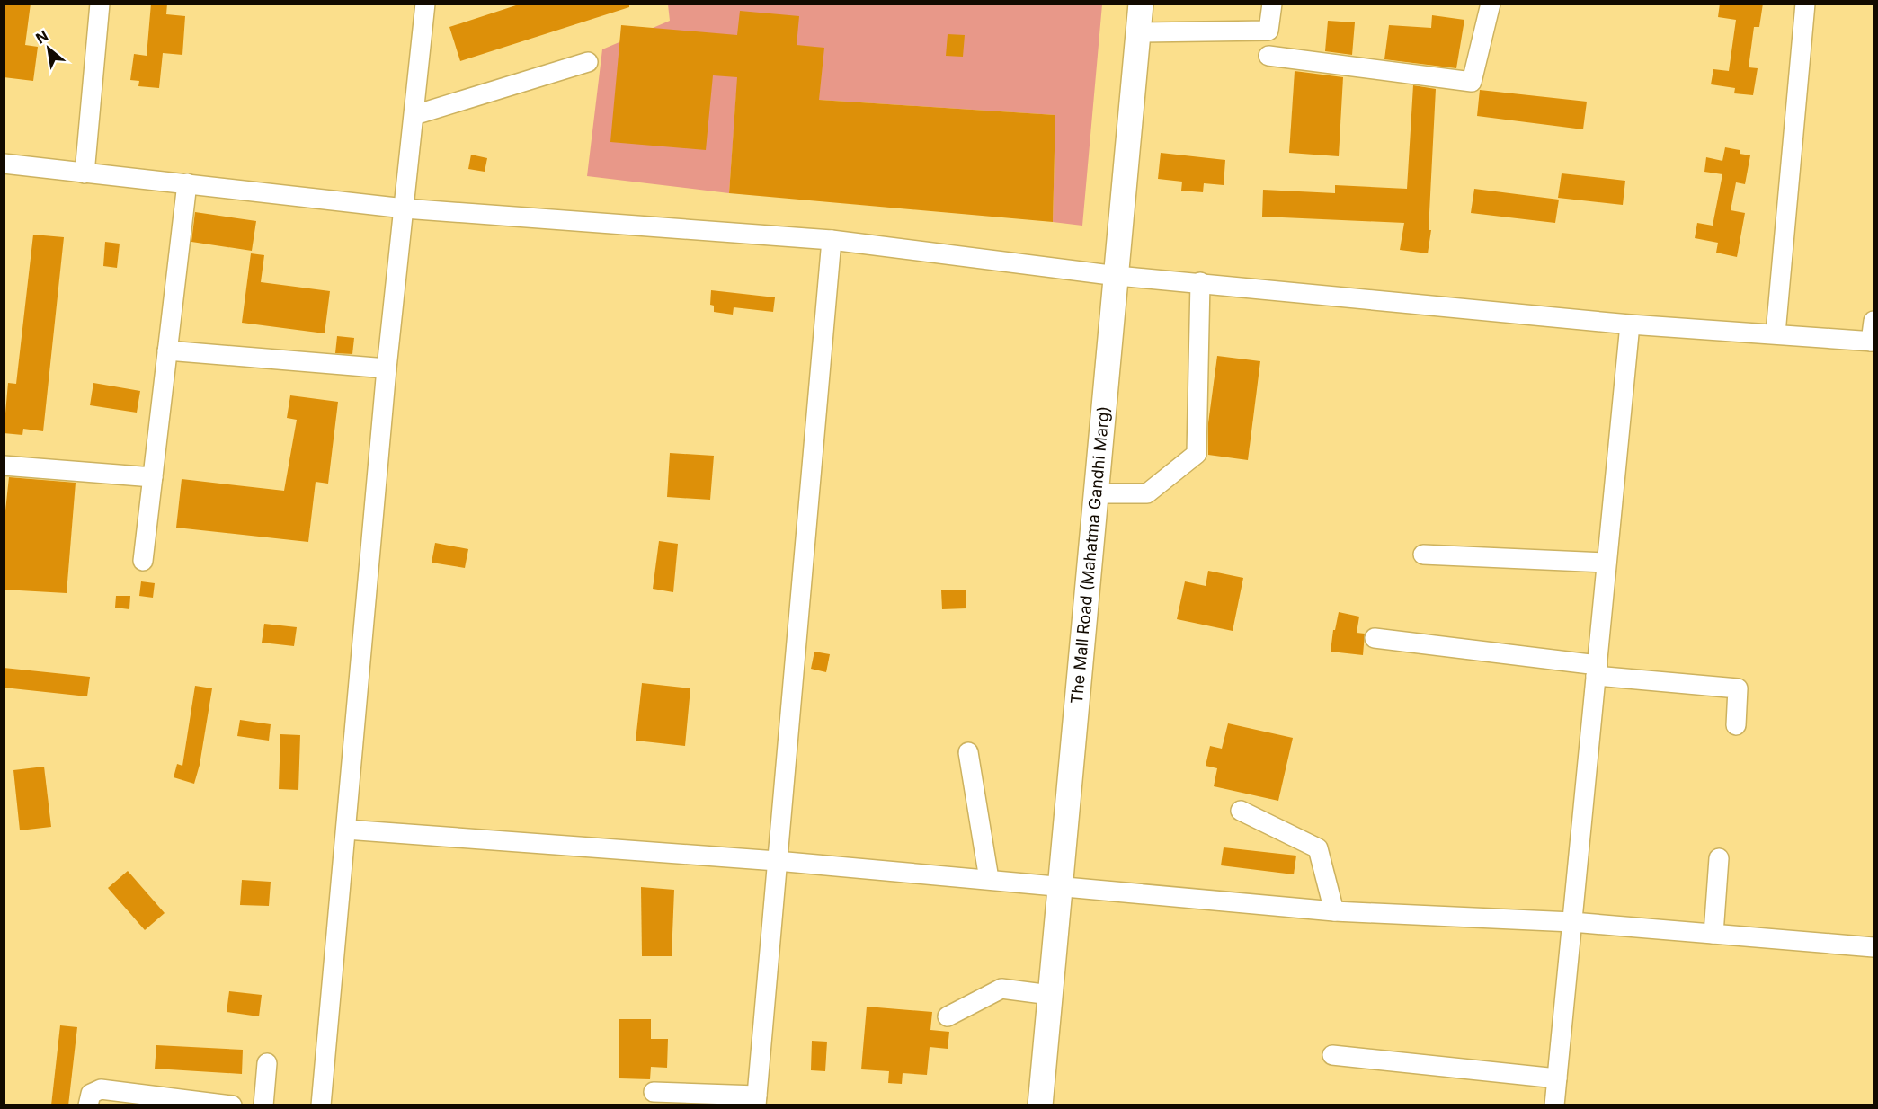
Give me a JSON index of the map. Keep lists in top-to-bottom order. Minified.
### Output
{"streets":{"street":["The Mall Road (Mahatma Gandhi Marg)"]},"north":"top left"}
